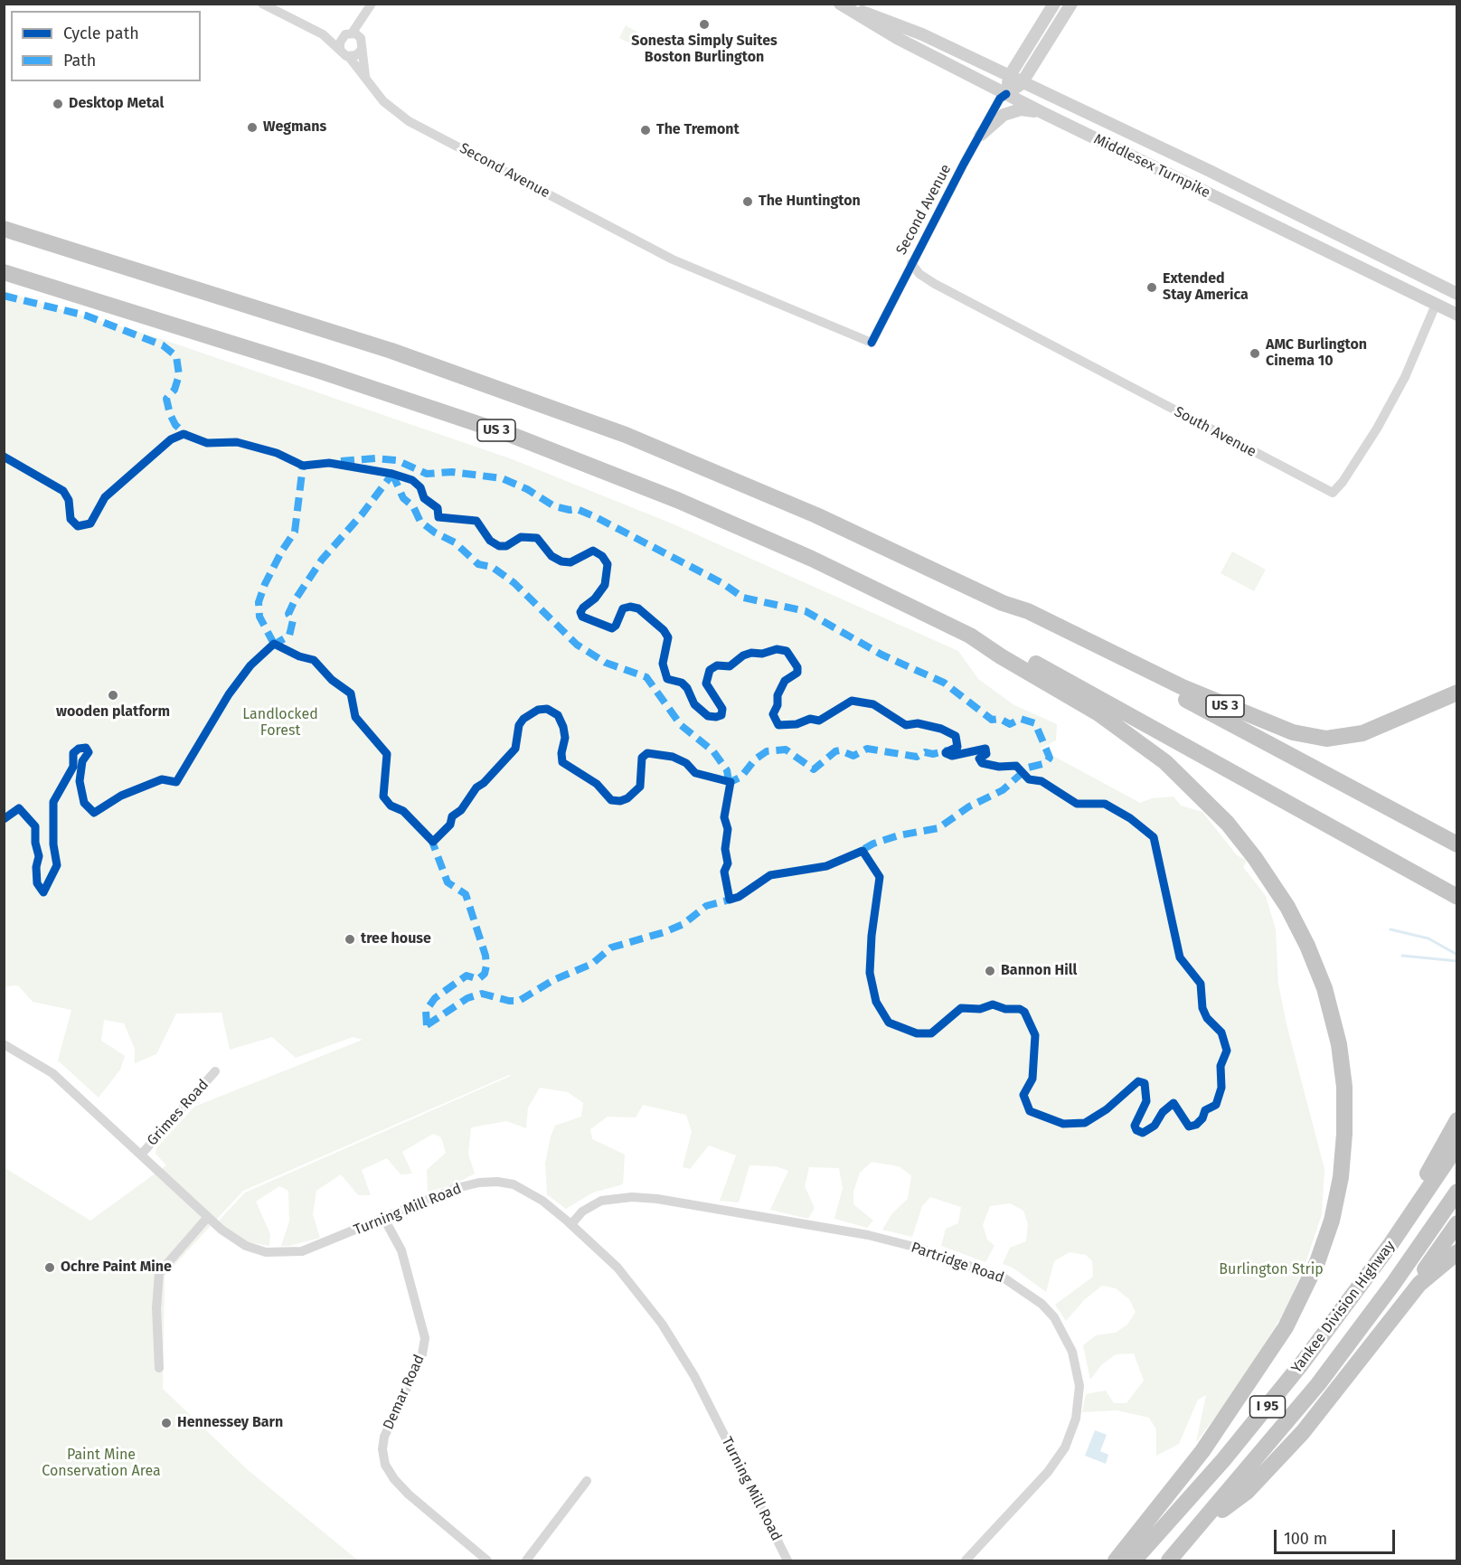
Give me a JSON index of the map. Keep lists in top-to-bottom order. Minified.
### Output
{"streets":{"highway":["US 3","Yankee Division Highway","I 95"],"main road":["Middlesex Turnpike"],"street":["Second Avenue","South Avenue","Grimes Road","Turning Mill Road","Partridge Road","Demar Road"]},"crossings":[["Middlesex Turnpike","Second Avenue"],["Middlesex Turnpike","South Avenue"],["Second Avenue","South Avenue"],["Grimes Road","Turning Mill Road"],["Turning Mill Road","Partridge Road"],["Turning Mill Road","Demar Road"],["Yankee Division Highway","I 95"]],"parks":["Landlocked Forest","Burlington Strip","Paint Mine Conservation Area"],"places":["Sonesta Simply Suites Boston Burlington","Desktop Metal","Wegmans","The Tremont","The Huntington","Extended Stay America","AMC Burlington Cinema 10","wooden platform","tree house","Bannon Hill","Ochre Paint Mine","Hennessey Barn"],"legend":["Cycle path","Path"],"scale_bar":"100 m"}
